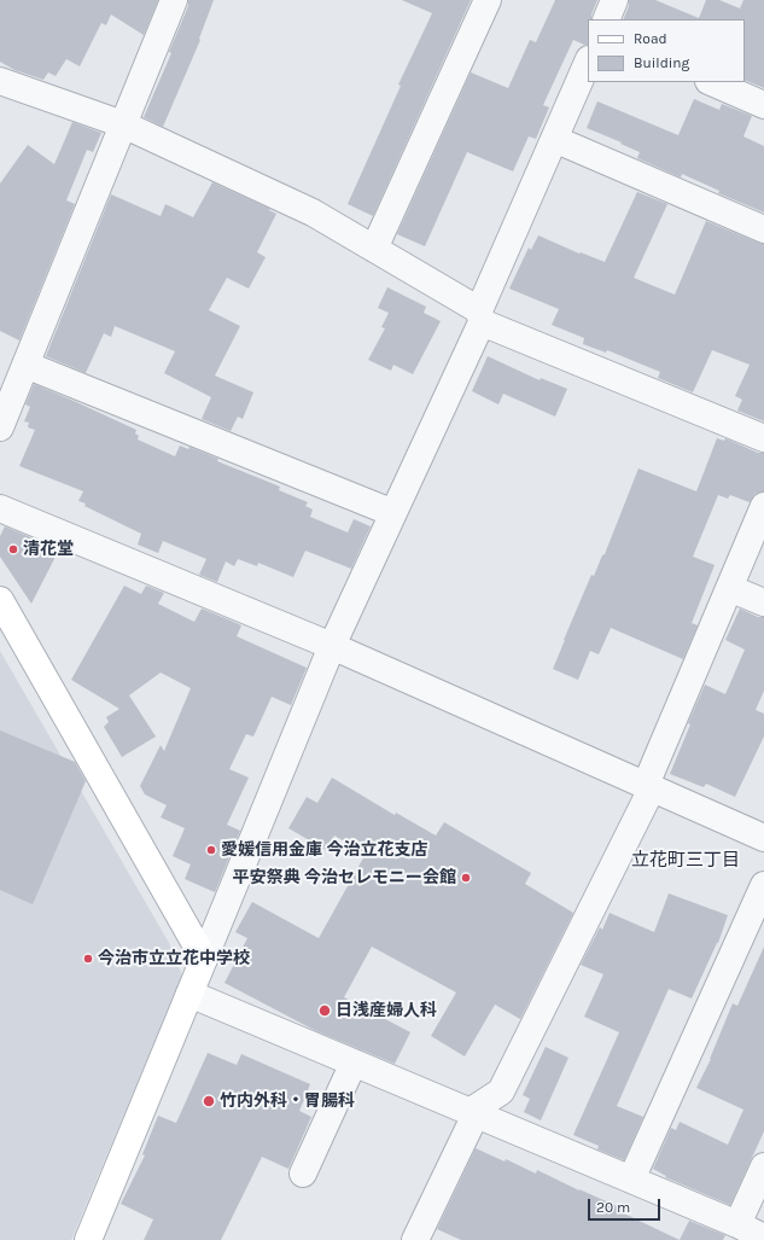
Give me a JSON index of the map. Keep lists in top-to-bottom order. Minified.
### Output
{"districts":["立花町三丁目"],"places":["清花堂","愛媛信用金庫 今治立花支店","平安祭典 今治セレモニー会館","今治市立立花中学校","日浅産婦人科","竹内外科・胃腸科"],"legend":["Road","Building"],"scale_bar":"20 m"}
